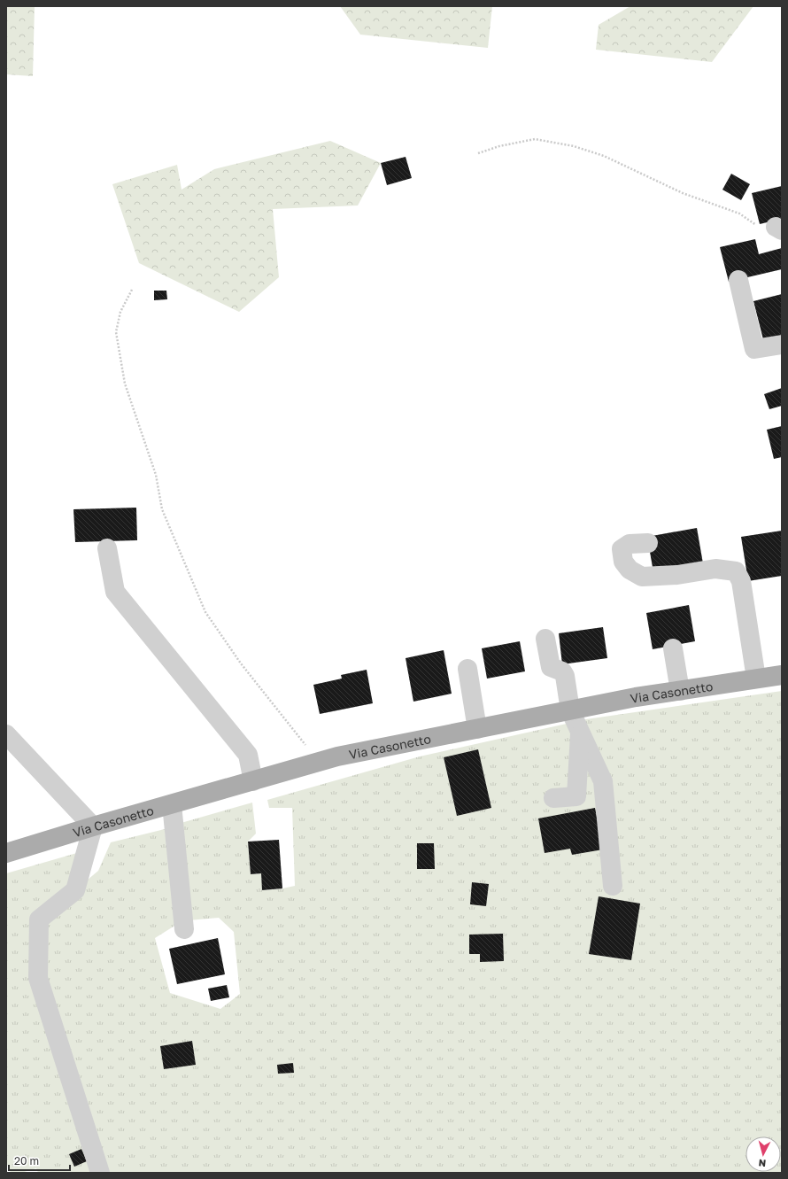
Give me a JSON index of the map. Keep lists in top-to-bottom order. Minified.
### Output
{"streets":{"main road":["Via Casonetto"]},"scale_bar":"20 m","north":"bottom"}
